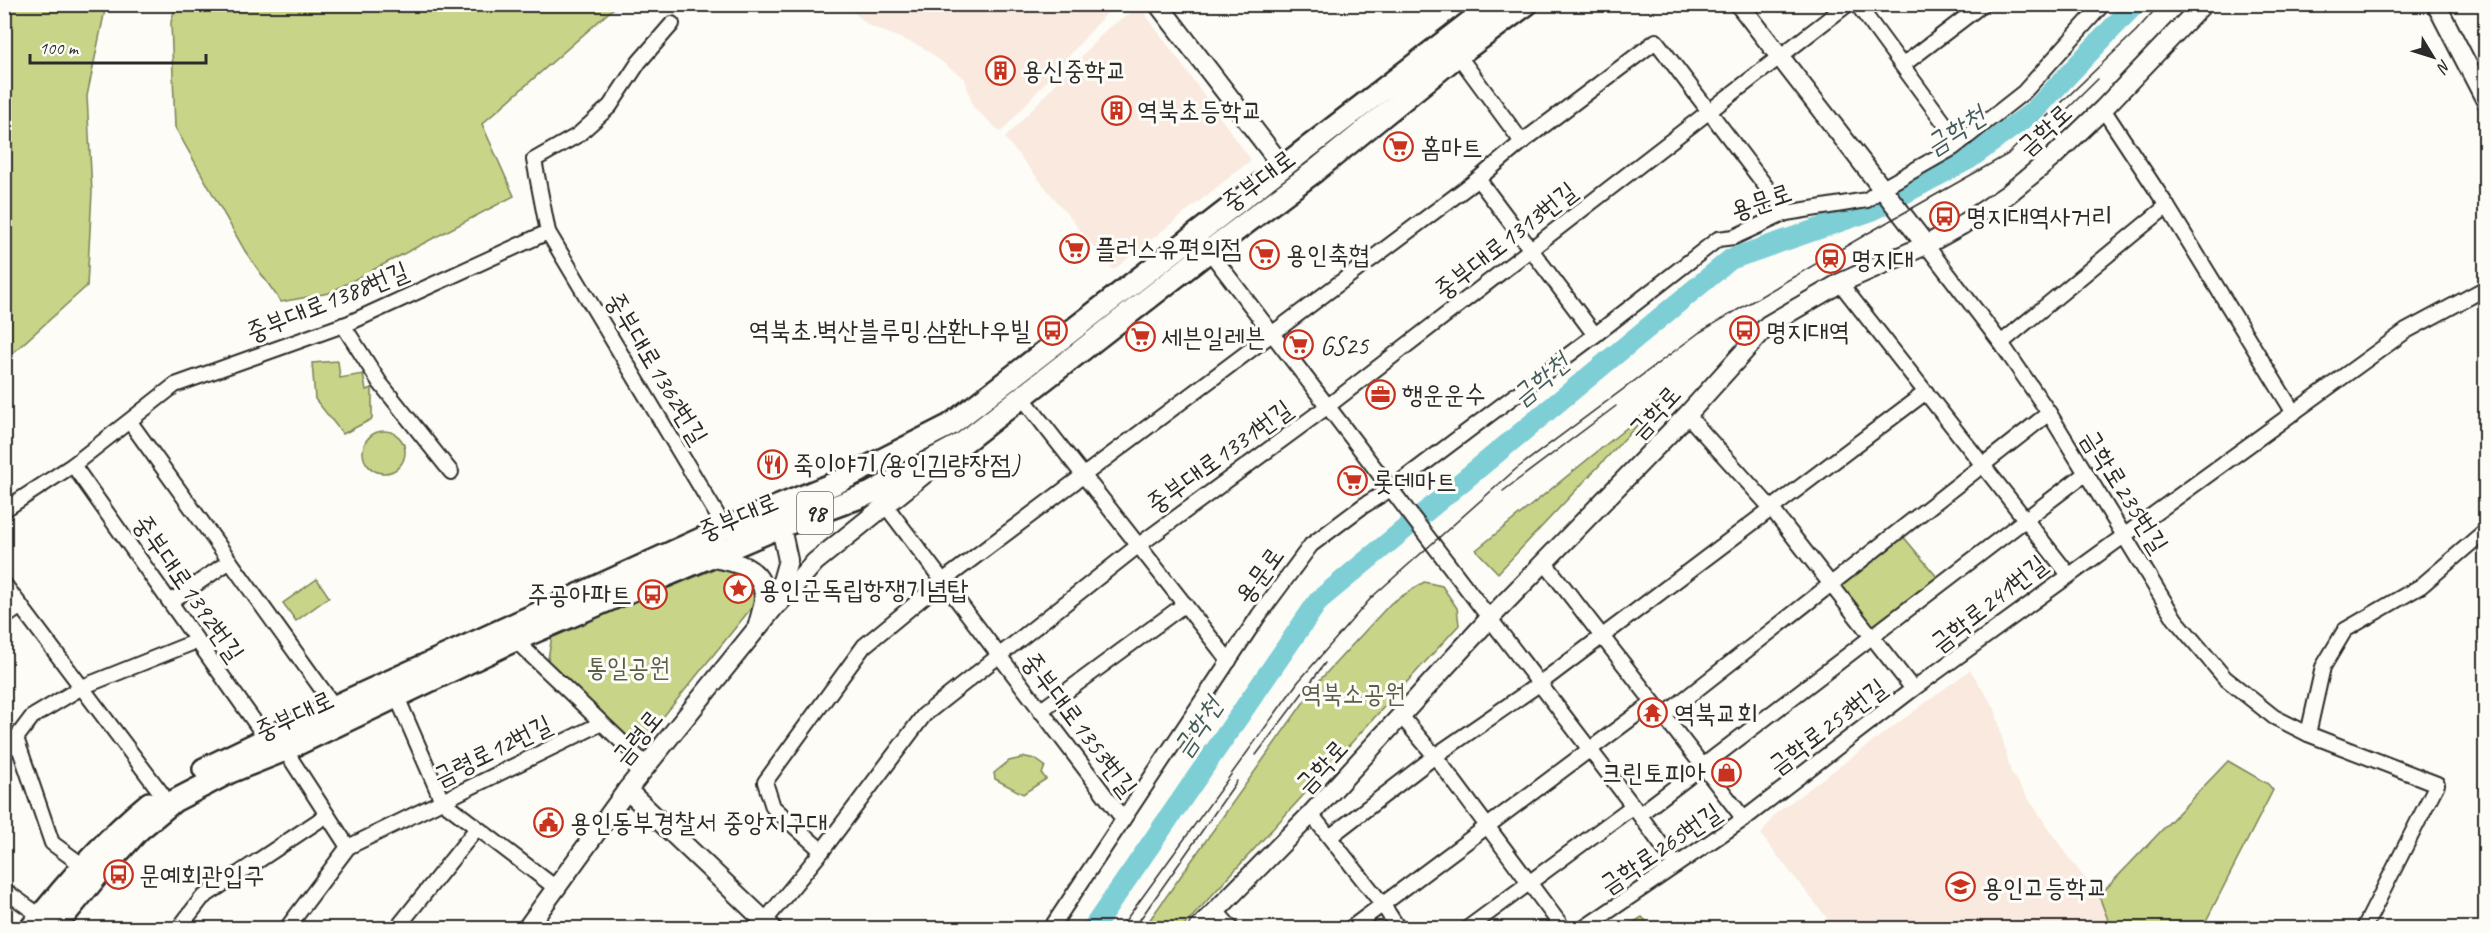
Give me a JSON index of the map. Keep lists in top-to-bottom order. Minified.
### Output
{"streets":{"main road":["금학로","중부대로","98","금령로"],"street":["용문로","중부대로1313번길","중부대로1388번길","중부대로1362번길","중부대로1331번길","금학로235번길","중부대로1392번길","금학로241번길","중부대로1353번길","금학로253번길","금령로12번길","금학로265번길"]},"crossings":[["금학로","중부대로1331번길"],["금학로","금학로235번길"],["금학로","금학로241번길"],["금학로","금학로253번길"],["금학로","금학로265번길"],["중부대로","중부대로1362번길"],["중부대로","중부대로1331번길"],["중부대로","중부대로1392번길"],["중부대로","금령로"],["용문로","중부대로1331번길"],["용문로","중부대로1353번길"],["중부대로1313번길","중부대로1331번길"],["중부대로1388번길","중부대로1362번길"],["중부대로1388번길","중부대로1392번길"],["중부대로1331번길","중부대로1353번길"],["중부대로1331번길","금학로253번길"],["중부대로1331번길","금학로265번길"],["금학로241번길","금학로253번길"],["금학로253번길","금학로265번길"]],"water":["금학천"],"parks":["통일공원","역북소공원"],"places":{"building":["용신중학교","역북초등학교"],"supermarket":["홈마트","플러스유편의점","용인축협","세븐일레븐","GS25","롯데마트"],"bus stop":["명지대역사거리","역북초.벽산블루밍.삼환나우빌","명지대역","주공아파트","문예회관입구"],"station":["명지대"],"office":["행운운수"],"restaurant":["죽이야기(용인김량장점)"],"place":["용인군독립항쟁기념탑"],"temple":["역북교회"],"shop":["크린토피아"],"public building":["용인동부경찰서 중앙지구대"],"school or university":["용인고등학교"]},"scale_bar":"100 m","north":"bottom right"}
